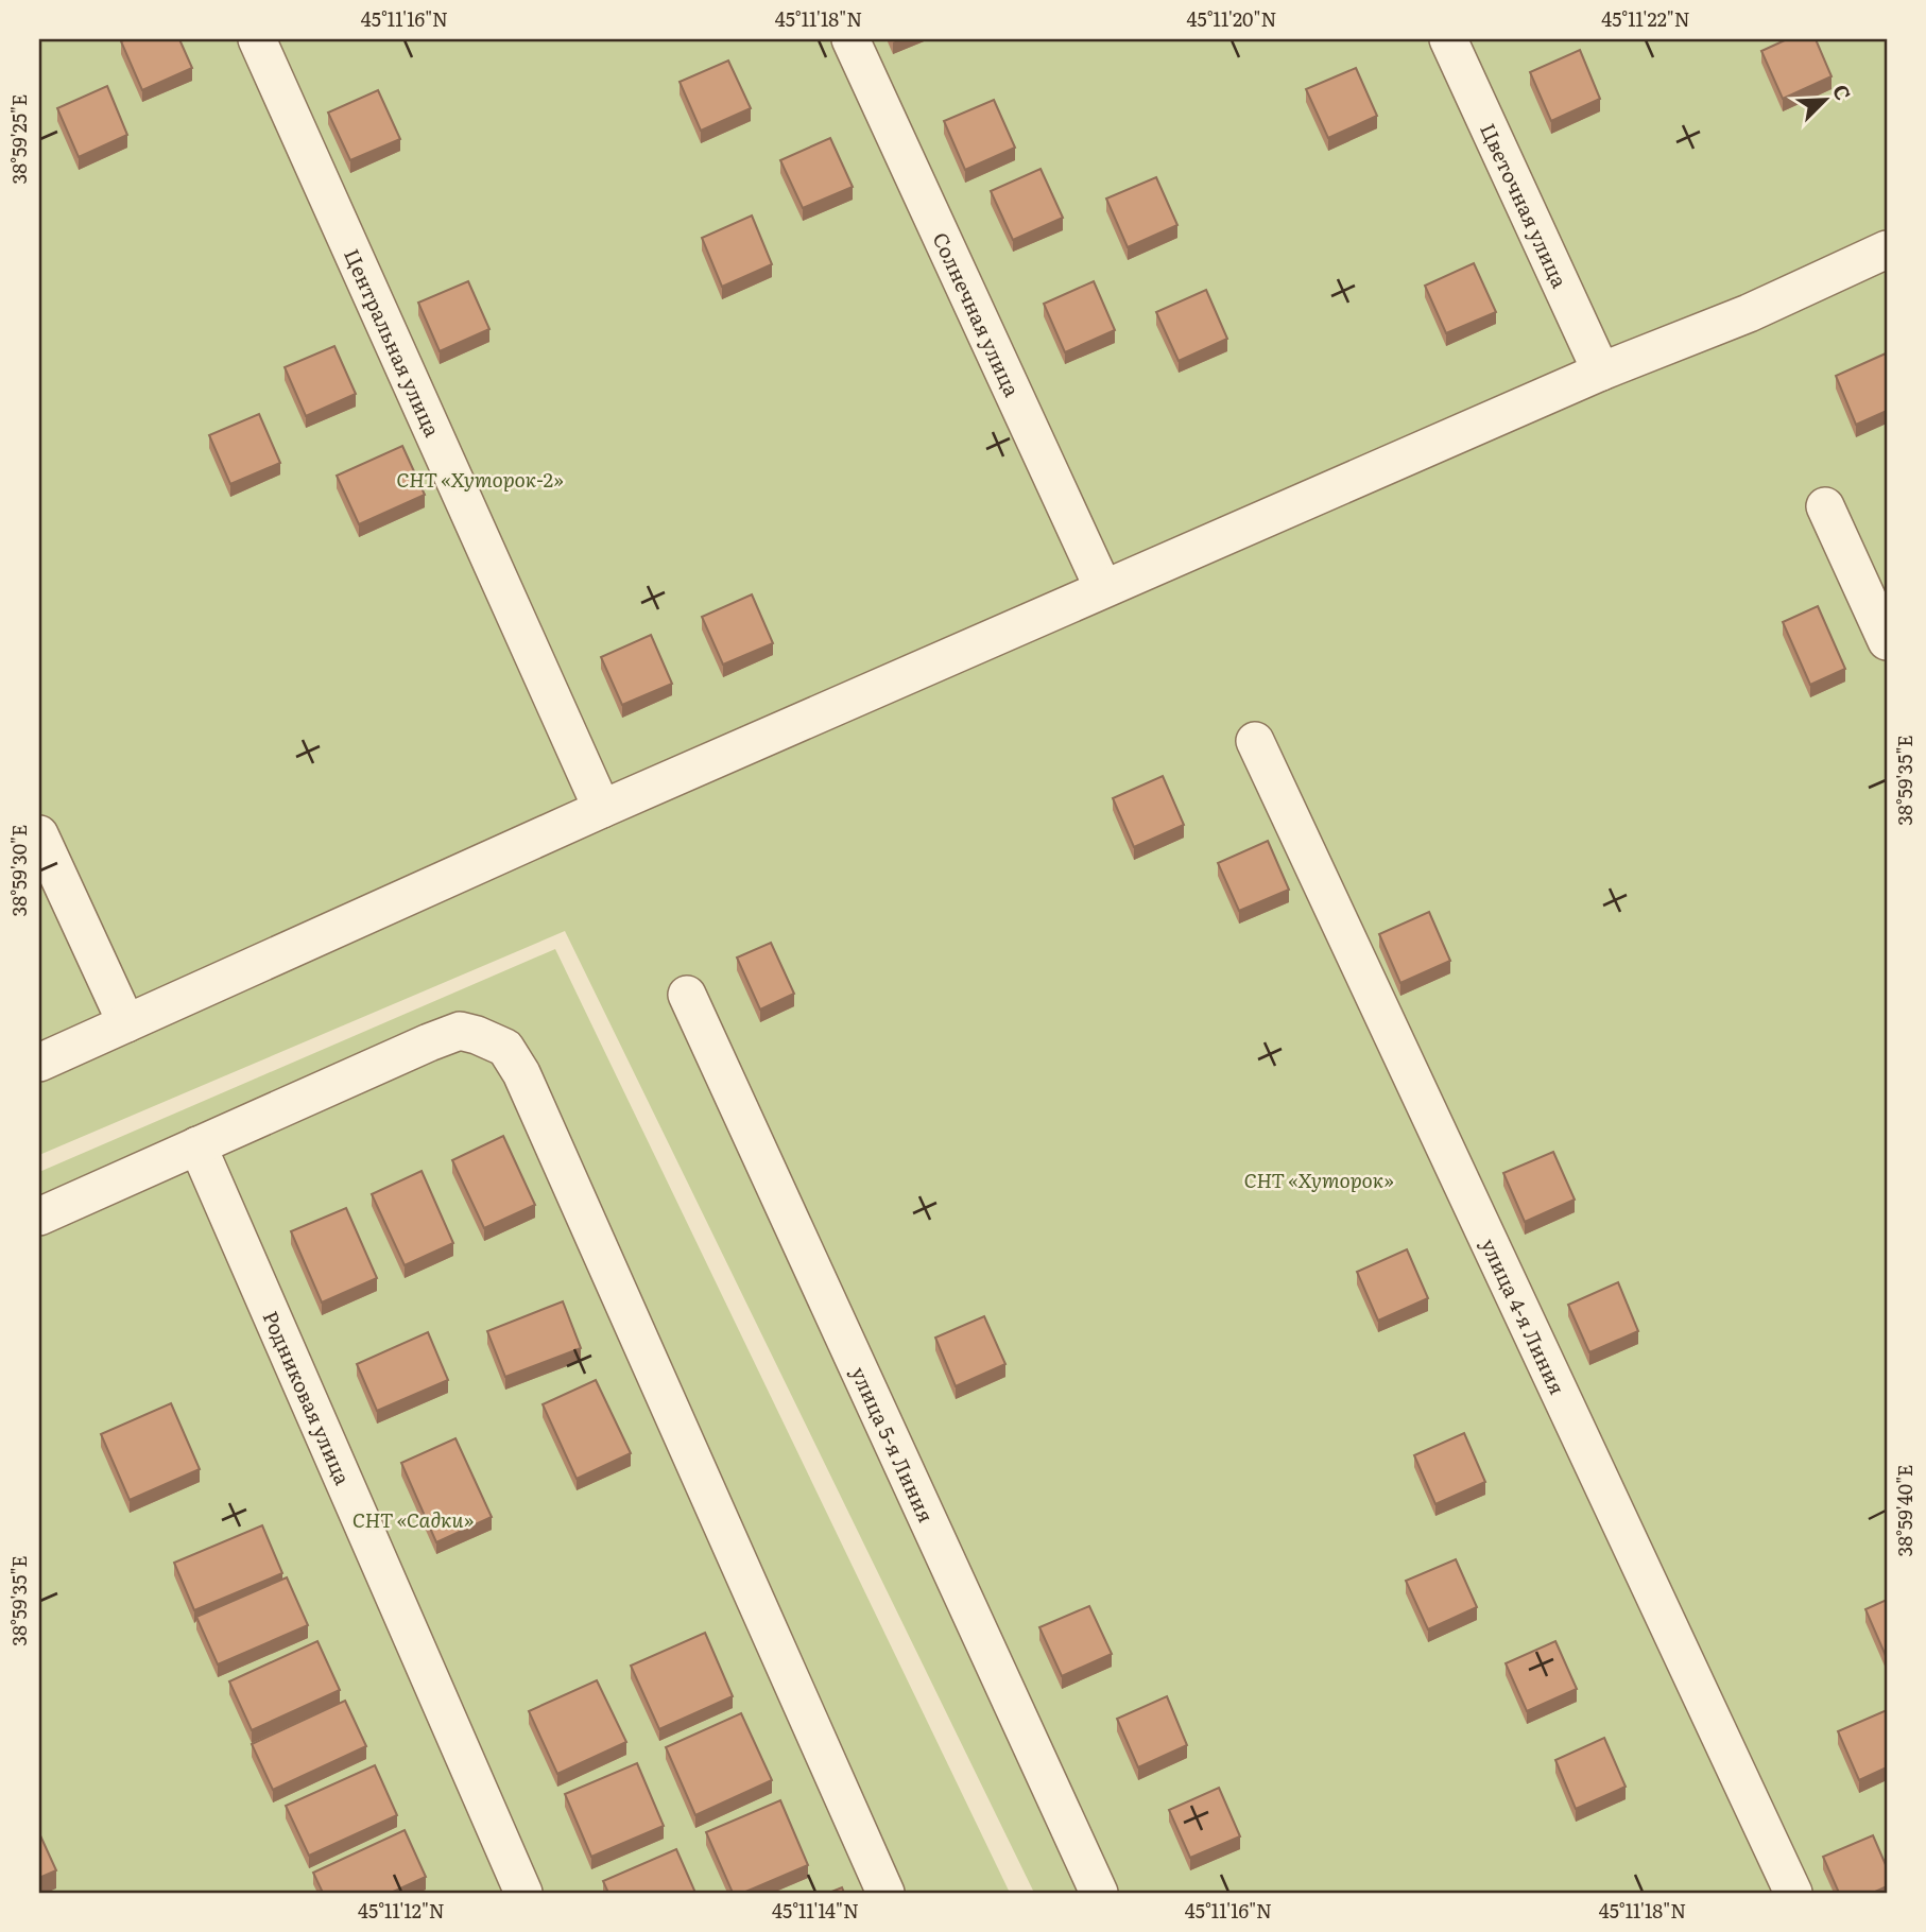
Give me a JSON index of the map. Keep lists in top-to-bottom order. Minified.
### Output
{"streets":{"street":["Цветочная улица","Солнечная улица","Центральная улица","улица 4-я Линия","Родниковая улица","улица 5-я Линия"]},"parks":["СНТ «Хуторок-2»","СНТ «Хуторок»","СНТ «Садки»"],"north":"top right","coordinates":["45°11'16\"N","45°11'18\"N","45°11'20\"N","45°11'22\"N","38°59'25\"E","38°59'35\"E","38°59'30\"E","38°59'40\"E","45°11'12\"N","45°11'14\"N"]}
